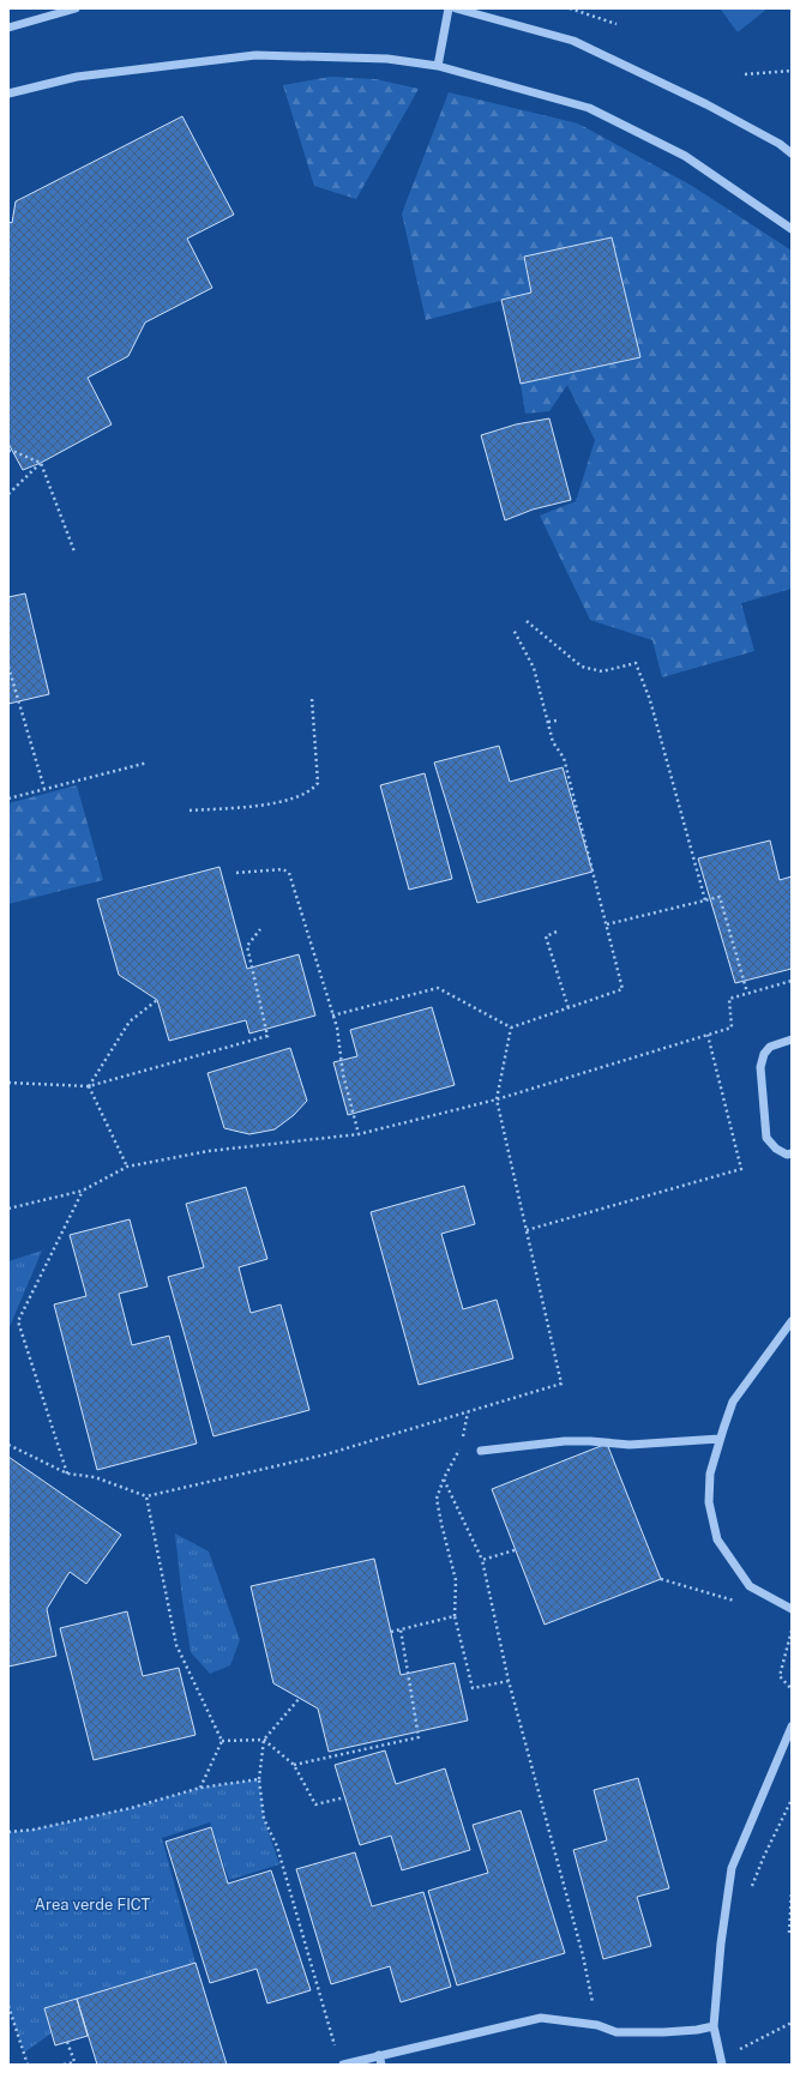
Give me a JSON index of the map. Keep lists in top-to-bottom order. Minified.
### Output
{"parks":["Area verde FICT"]}
